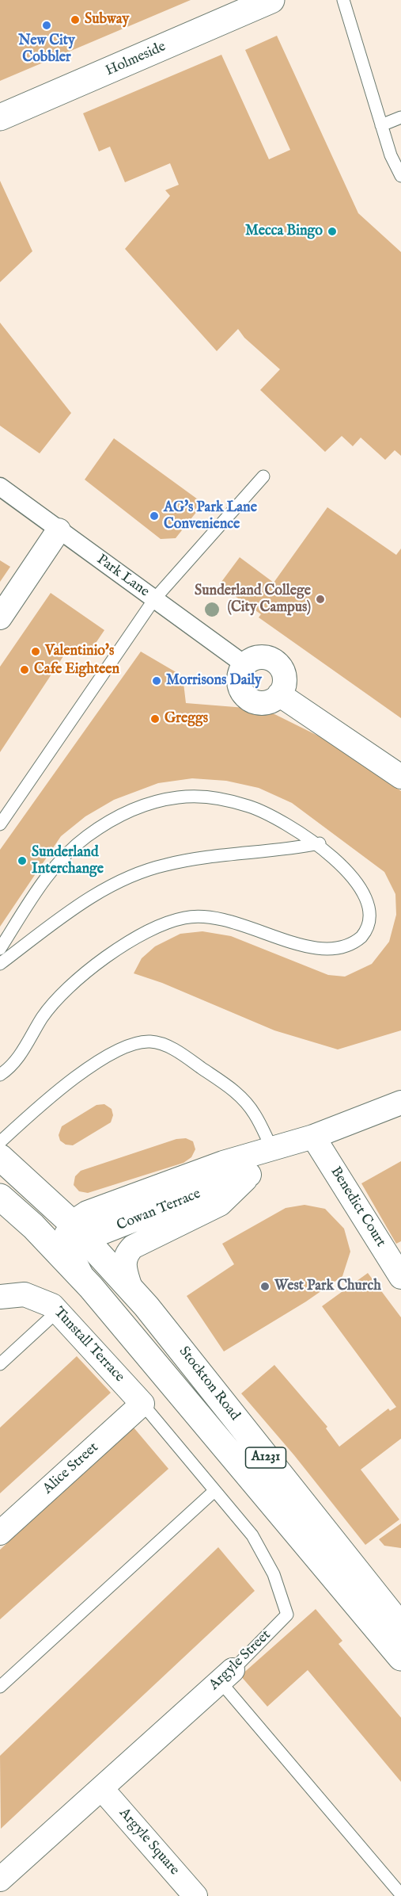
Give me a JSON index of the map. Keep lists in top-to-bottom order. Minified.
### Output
{"streets":{"main road":["Holmeside","Stockton Road","A1231"],"street":["Park Lane","Benedict Court","Cowan Terrace","Tunstall Terrace","Alice Street","Argyle Street","Argyle Square"]},"crossings":[["Benedict Court","Cowan Terrace"],["Cowan Terrace","Stockton Road"],["Tunstall Terrace","Alice Street"],["Tunstall Terrace","Argyle Street"],["Alice Street","Argyle Street"],["Argyle Street","Argyle Square"]],"places":["Subway","New City Cobbler","Mecca Bingo","AG's Park Lane Convenience","Sunderland College (City Campus)","Valentinio's","Cafe Eighteen","Morrisons Daily","Greggs","Sunderland Interchange","West Park Church"]}
